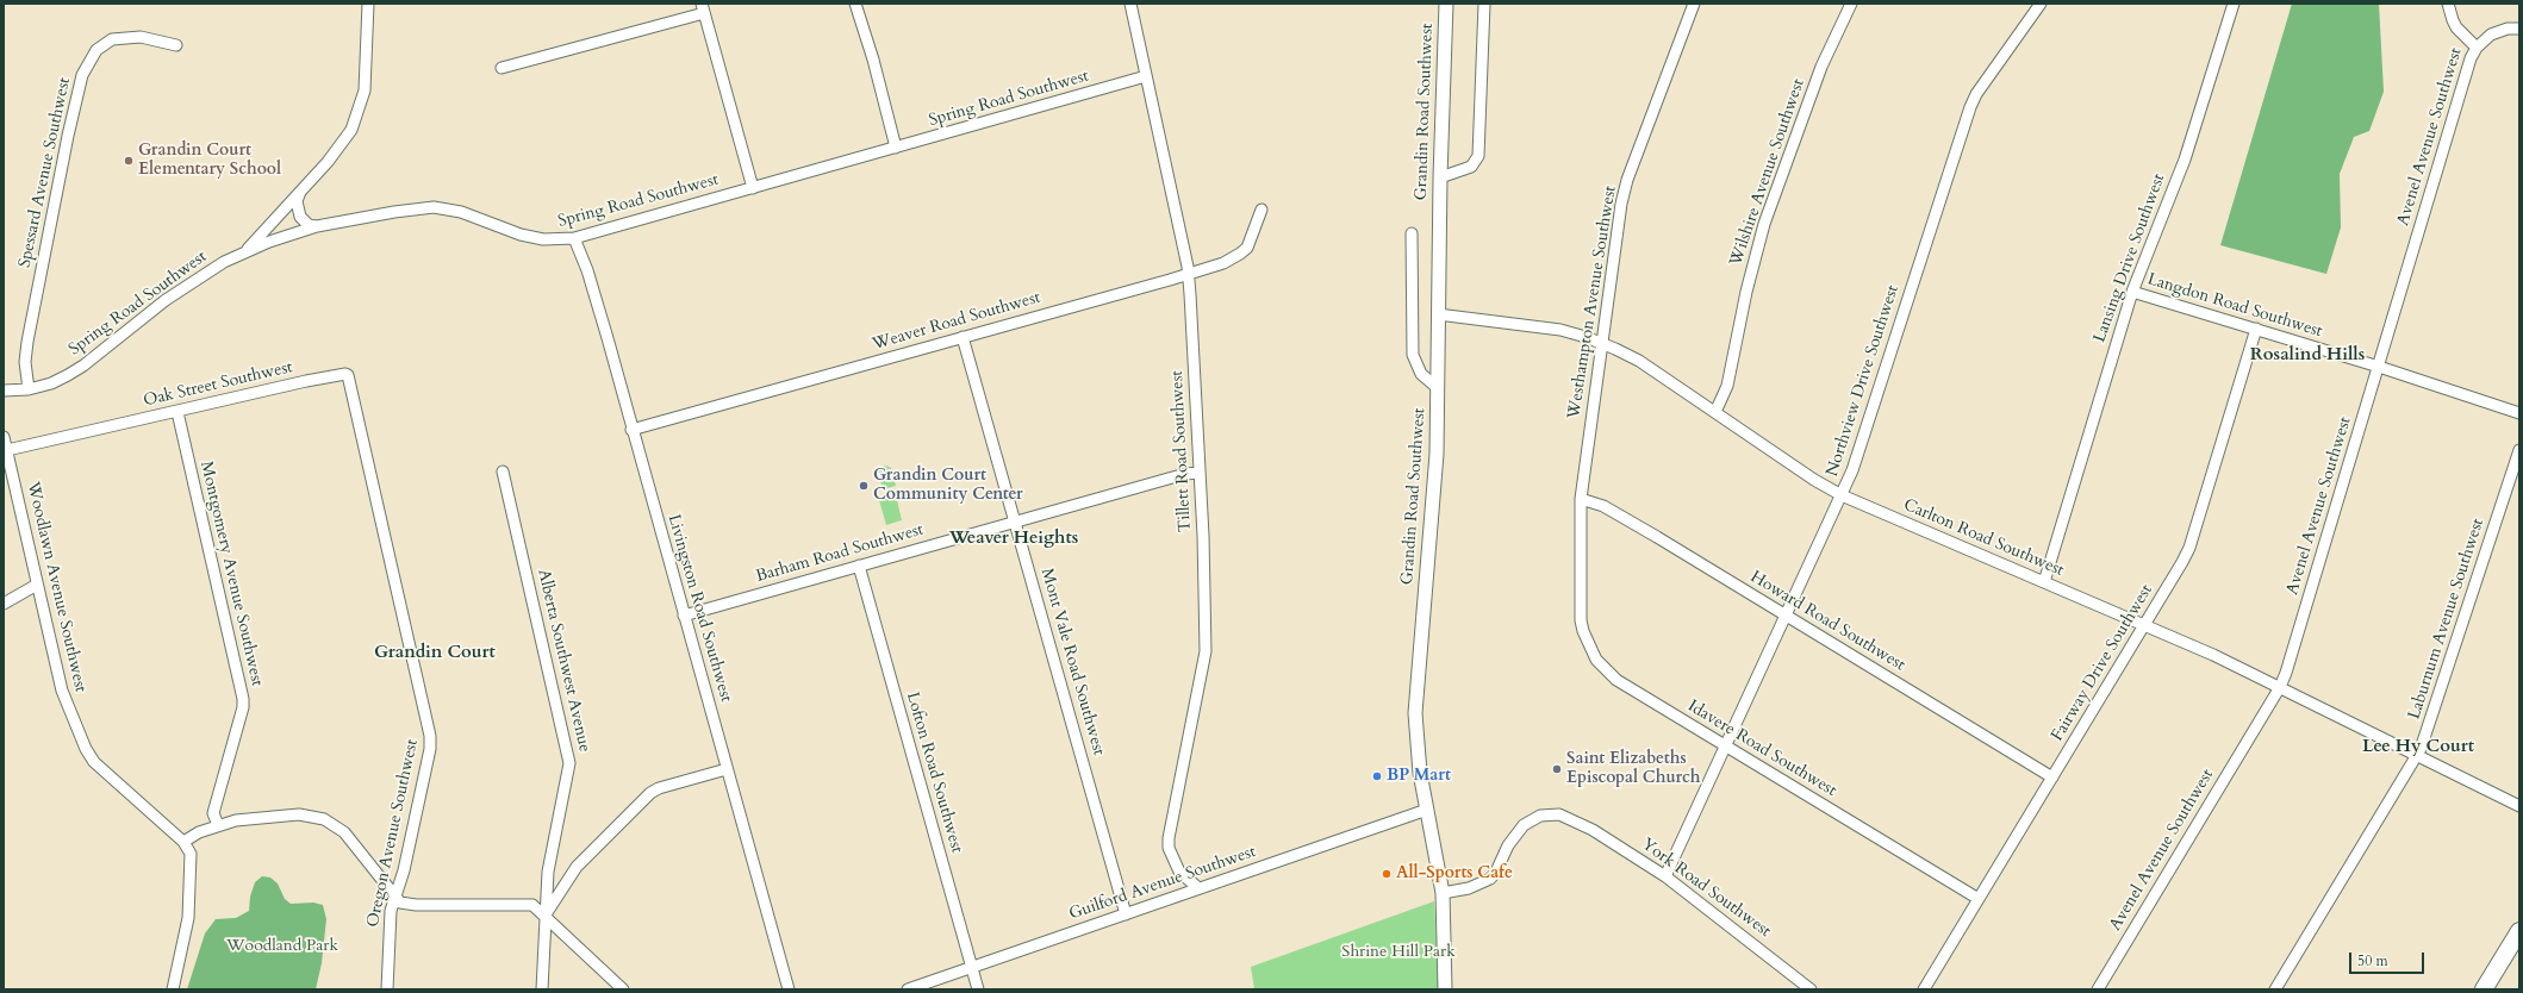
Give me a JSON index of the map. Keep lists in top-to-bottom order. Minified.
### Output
{"streets":{"street":["Spring Road Southwest","Grandin Road Southwest","Avenel Avenue Southwest","Spessard Avenue Southwest","Wilshire Avenue Southwest","Lansing Drive Southwest","Westhampton Avenue Southwest","Langdon Road Southwest","Weaver Road Southwest","Northview Drive Southwest","Oak Street Southwest","Tillett Road Southwest","Carlton Road Southwest","Barham Road Southwest","Montgomery Avenue Southwest","Woodlawn Avenue Southwest","Livingston Road Southwest","Laburnum Avenue Southwest","Howard Road Southwest","Alberta Southwest Avenue","Mont Vale Road Southwest","Fairway Drive Southwest","Idavere Road Southwest","Lofton Road Southwest","Oregon Avenue Southwest","Guilford Avenue Southwest","York Road Southwest"]},"crossings":[["Spring Road Southwest","Spessard Avenue Southwest"],["Spring Road Southwest","Tillett Road Southwest"],["Spring Road Southwest","Livingston Road Southwest"],["Grandin Road Southwest","Carlton Road Southwest"],["Grandin Road Southwest","Guilford Avenue Southwest"],["Grandin Road Southwest","York Road Southwest"],["Avenel Avenue Southwest","Langdon Road Southwest"],["Avenel Avenue Southwest","Carlton Road Southwest"],["Wilshire Avenue Southwest","Carlton Road Southwest"],["Lansing Drive Southwest","Langdon Road Southwest"],["Lansing Drive Southwest","Carlton Road Southwest"],["Westhampton Avenue Southwest","Carlton Road Southwest"],["Westhampton Avenue Southwest","Howard Road Southwest"],["Westhampton Avenue Southwest","Idavere Road Southwest"],["Langdon Road Southwest","Fairway Drive Southwest"],["Weaver Road Southwest","Tillett Road Southwest"],["Weaver Road Southwest","Livingston Road Southwest"],["Weaver Road Southwest","Mont Vale Road Southwest"],["Northview Drive Southwest","Carlton Road Southwest"],["Northview Drive Southwest","Howard Road Southwest"],["Northview Drive Southwest","Idavere Road Southwest"],["Northview Drive Southwest","York Road Southwest"],["Oak Street Southwest","Montgomery Avenue Southwest"],["Oak Street Southwest","Woodlawn Avenue Southwest"],["Oak Street Southwest","Oregon Avenue Southwest"],["Tillett Road Southwest","Barham Road Southwest"],["Tillett Road Southwest","Guilford Avenue Southwest"],["Carlton Road Southwest","Laburnum Avenue Southwest"],["Carlton Road Southwest","Fairway Drive Southwest"],["Barham Road Southwest","Livingston Road Southwest"],["Barham Road Southwest","Mont Vale Road Southwest"],["Barham Road Southwest","Lofton Road Southwest"],["Howard Road Southwest","Fairway Drive Southwest"],["Mont Vale Road Southwest","Guilford Avenue Southwest"],["Fairway Drive Southwest","Idavere Road Southwest"],["Lofton Road Southwest","Guilford Avenue Southwest"]],"districts":["Rosalind Hills","Weaver Heights","Grandin Court","Lee Hy Court"],"parks":["Woodland Park","Shrine Hill Park"],"places":["Grandin Court Elementary School","Grandin Court Community Center","Saint Elizabeths Episcopal Church","BP Mart","All-Sports Cafe"],"scale_bar":"50 m"}
